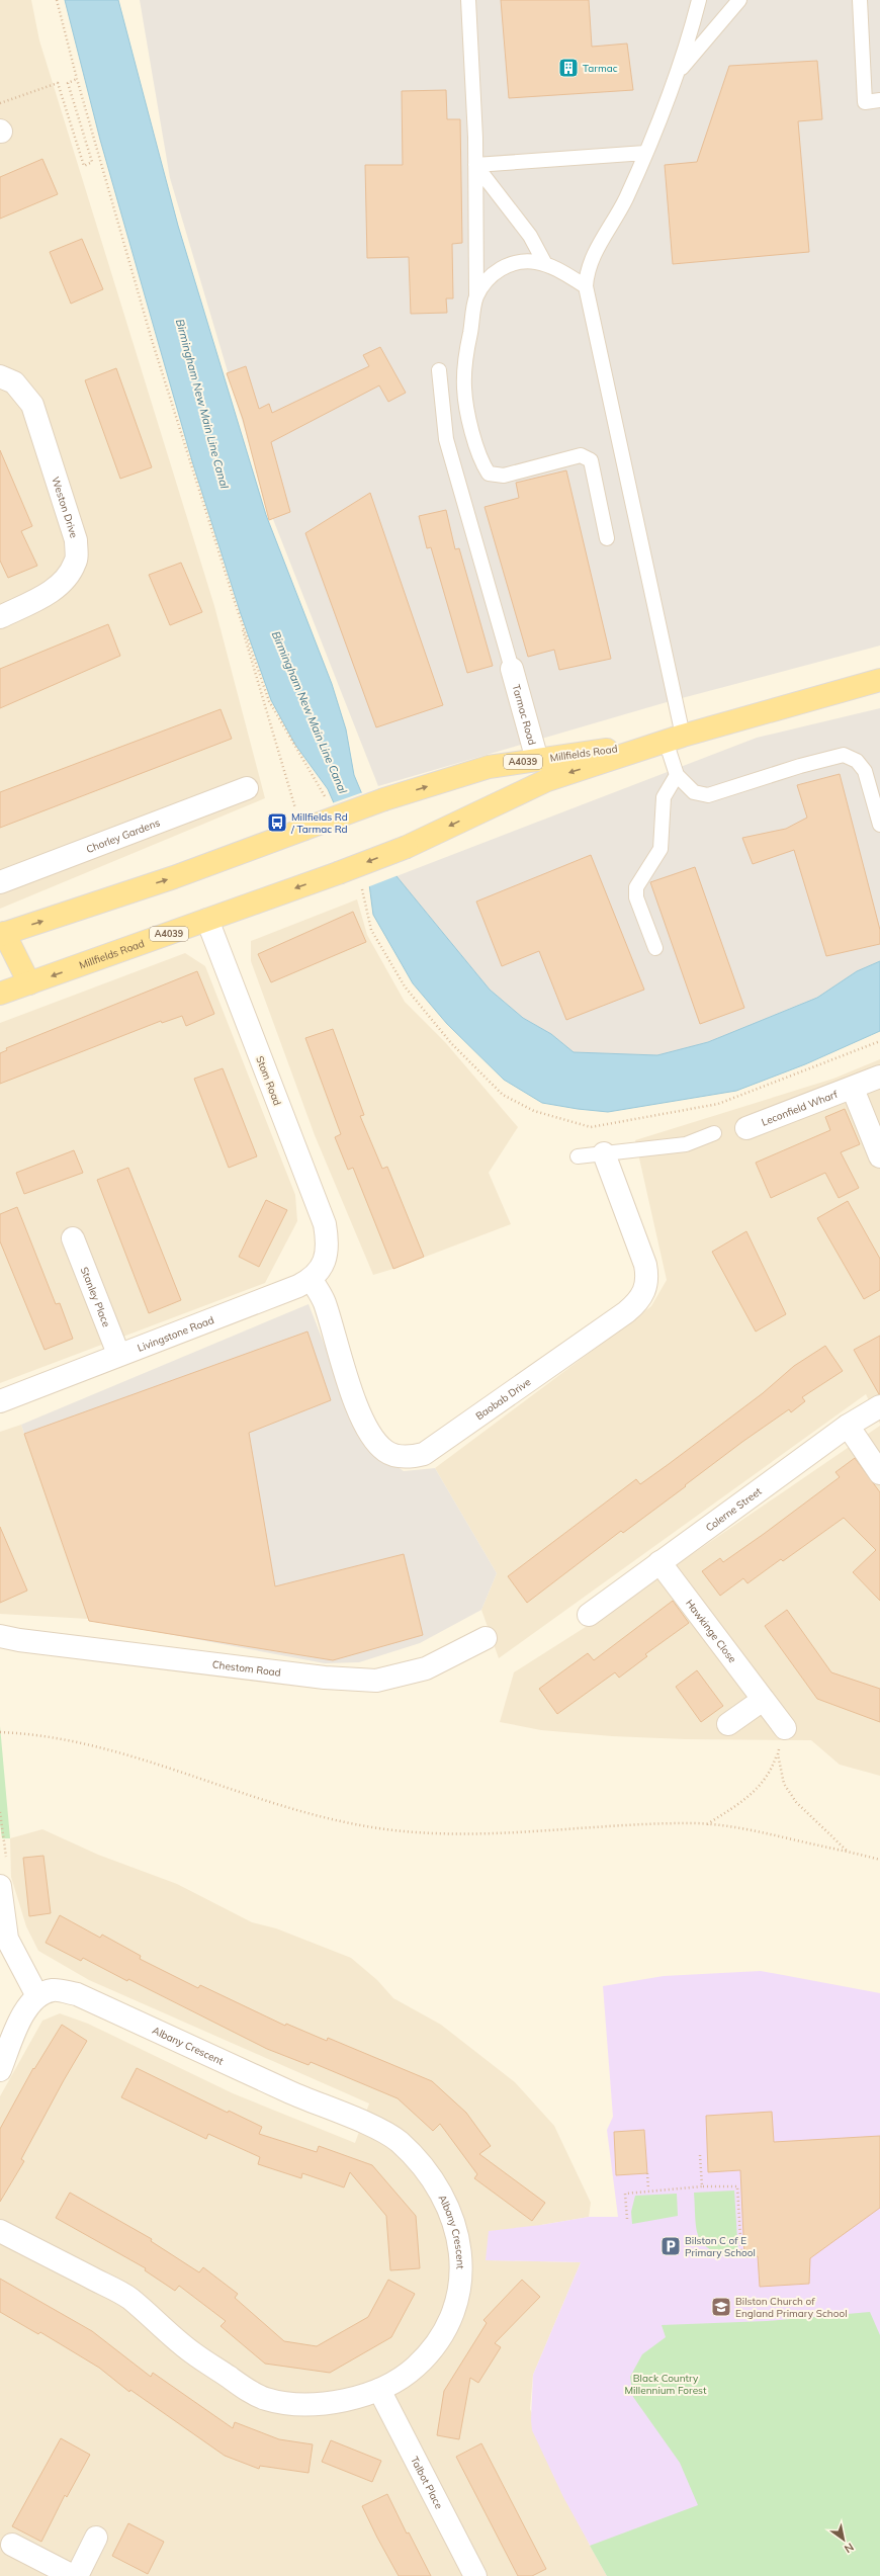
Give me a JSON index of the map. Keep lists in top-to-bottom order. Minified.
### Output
{"streets":{"main road":["Millfields Road","A4039"],"street":["Weston Drive","Tarmac Road","Chorley Gardens","Stom Road","Leconfield Wharf","Stanley Place","Livingstone Road","Baobab Drive","Colerne Street","Hawkinge Close","Chestom Road","Albany Crescent","Talbot Place"]},"crossings":[["Tarmac Road","Millfields Road"],["Millfields Road","A4039"],["Millfields Road","Stom Road"],["Stom Road","Livingstone Road"],["Stom Road","Baobab Drive"],["Stanley Place","Livingstone Road"],["Livingstone Road","Baobab Drive"],["Colerne Street","Hawkinge Close"],["Albany Crescent","Talbot Place"]],"water":["Birmingham New Main Line Canal"],"parks":["Black Country Millennium Forest"],"places":{"building":["Tarmac"],"bus stop":["Millfields Rd / Tarmac Rd"],"parking":["Bilston C of E Primary School"],"school or university":["Bilston Church of England Primary School"]},"north":"bottom right"}
